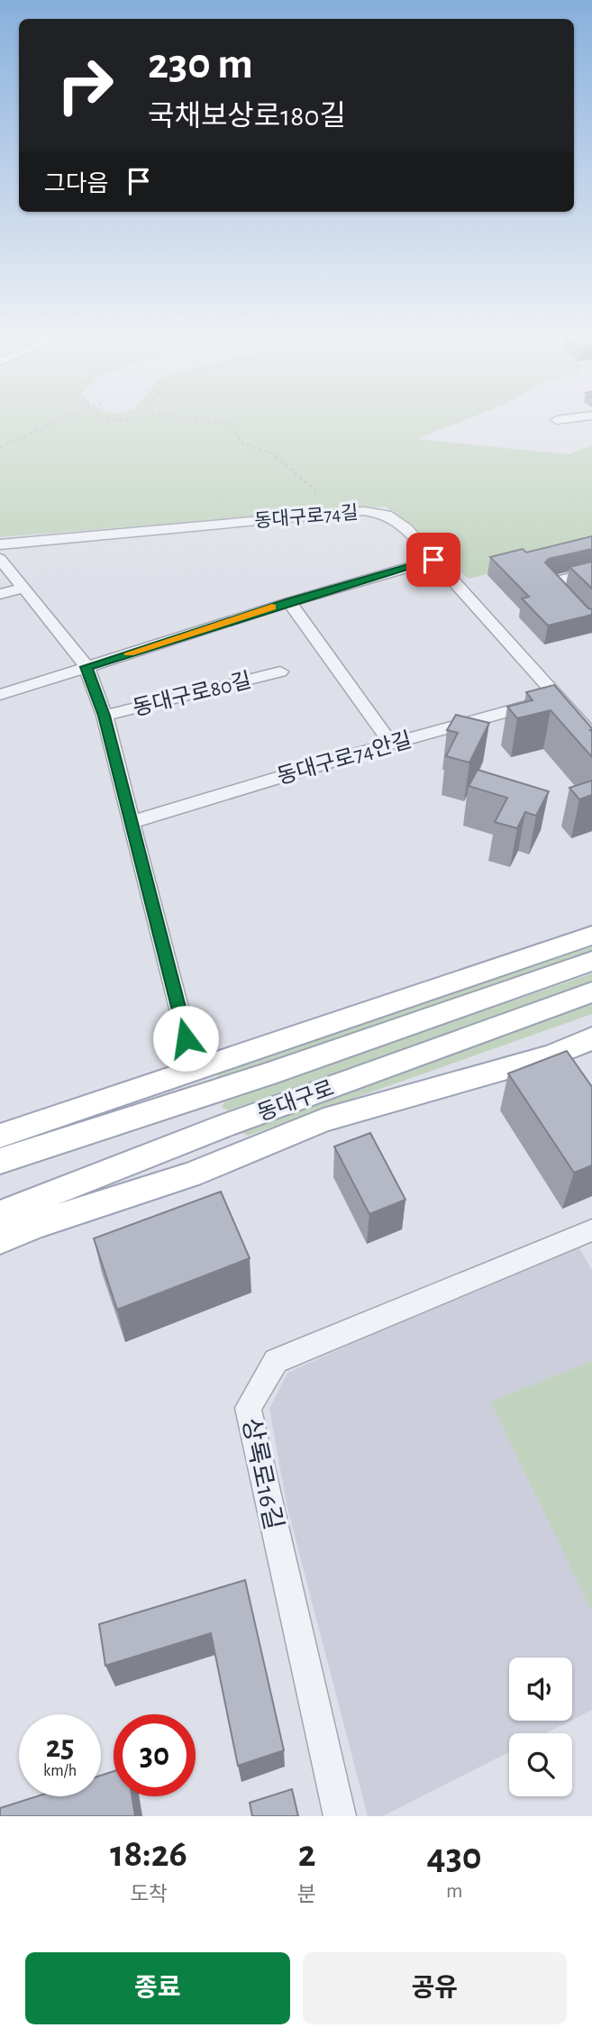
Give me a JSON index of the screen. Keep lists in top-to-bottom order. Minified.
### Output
{"streets":{"main road":["동대구로"],"street":["동대구로74길","동대구로80길","동대구로74안길","상록로16길"]},"crossings":[["동대구로74길","동대구로74안길"],["동대구로80길","동대구로74안길"]],"page":{"turn":["230 m","국채보상로180길"],"then":"그다음","speed":"25 km/h","limit":"30","eta":["18:26","도착","2","분","430","m"],"buttons":["종료","공유"]}}
